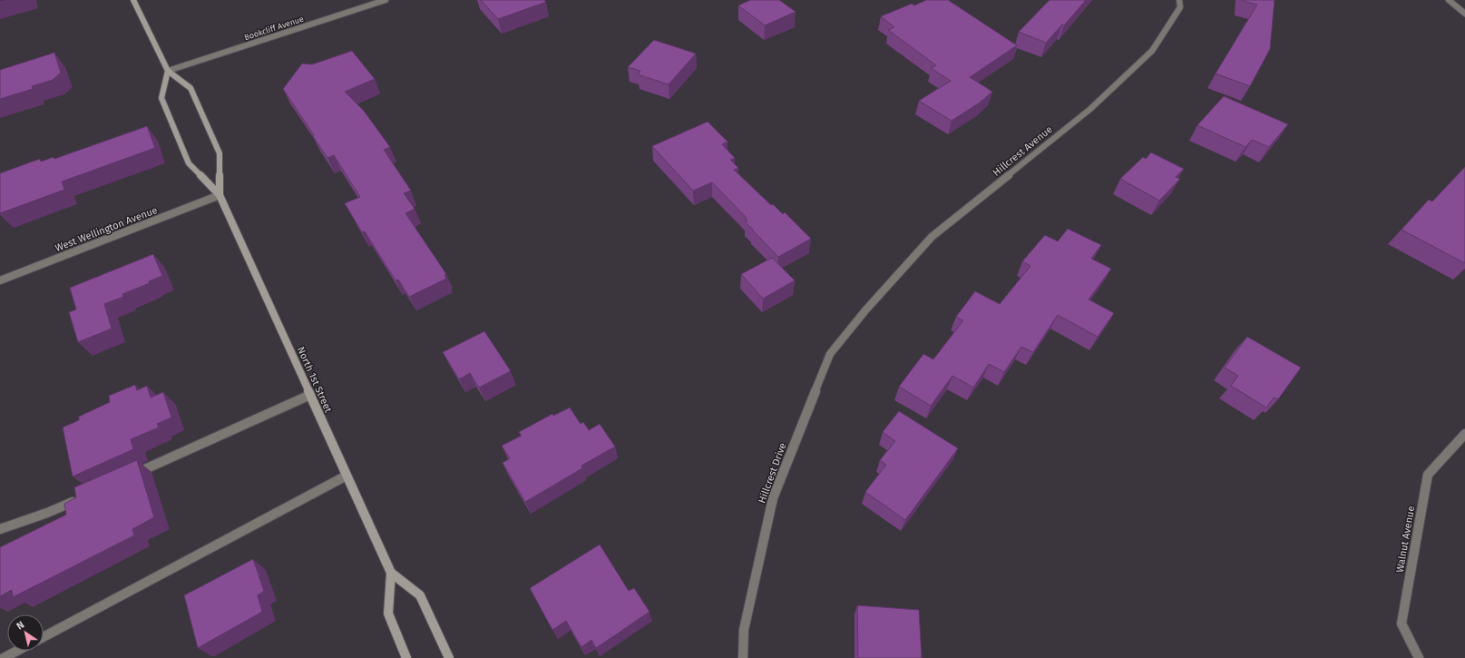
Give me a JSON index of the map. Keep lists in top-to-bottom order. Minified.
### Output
{"streets":{"main road":["North 1st Street"],"street":["Bookcliff Avenue","Hillcrest Avenue","West Wellington Avenue","Hillcrest Drive","Walnut Avenue"]},"crossings":[["Bookcliff Avenue","North 1st Street"],["Hillcrest Avenue","Hillcrest Drive"],["West Wellington Avenue","North 1st Street"]],"north":"top left"}
